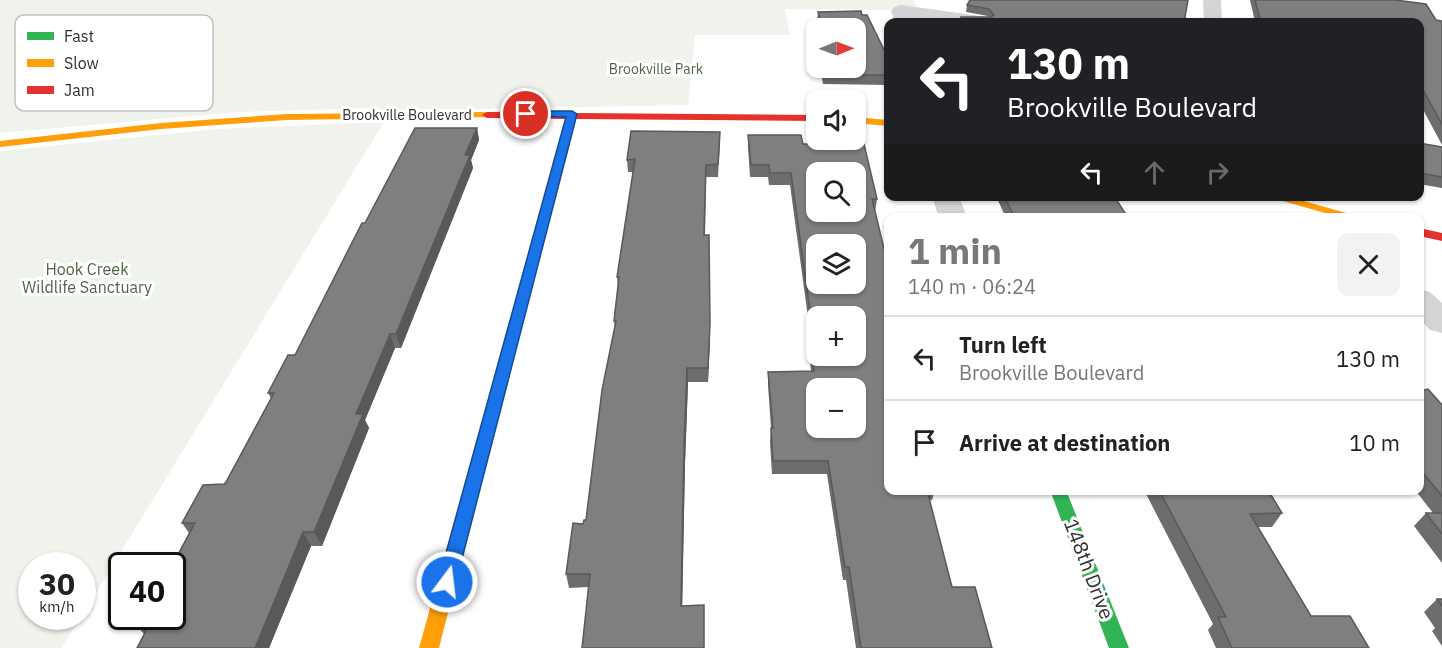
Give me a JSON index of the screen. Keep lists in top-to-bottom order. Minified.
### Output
{"streets":{"street":["Brookville Boulevard","148th Drive"]},"parks":["Brookville Park","Hook Creek Wildlife Sanctuary"],"legend":["Fast","Slow","Jam"],"north":"right","page":{"map_buttons":["+","−"],"turn":["130 m","Brookville Boulevard"],"heading":["1 min","140 m · 06:24"],"list":[{"name":"Turn left","note":"Brookville Boulevard","value":"130 m"},{"name":"Arrive at destination","value":"10 m"}],"speed":"30 km/h","limit":"40"}}
